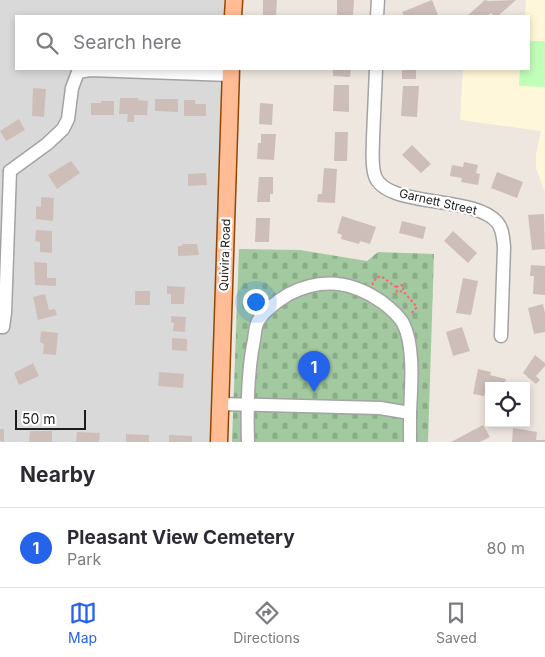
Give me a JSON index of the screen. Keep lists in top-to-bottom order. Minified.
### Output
{"streets":{"main road":["Quivira Road"],"street":["Garnett Street"]},"scale_bar":"50 m","page":{"search":"Search here","pins":"1","scale":"50 m","heading":"Nearby","list":[{"mark":"1","name":"Pleasant View Cemetery","note":"Park","value":"80 m"}],"nav":["Map","Directions","Saved"]}}
